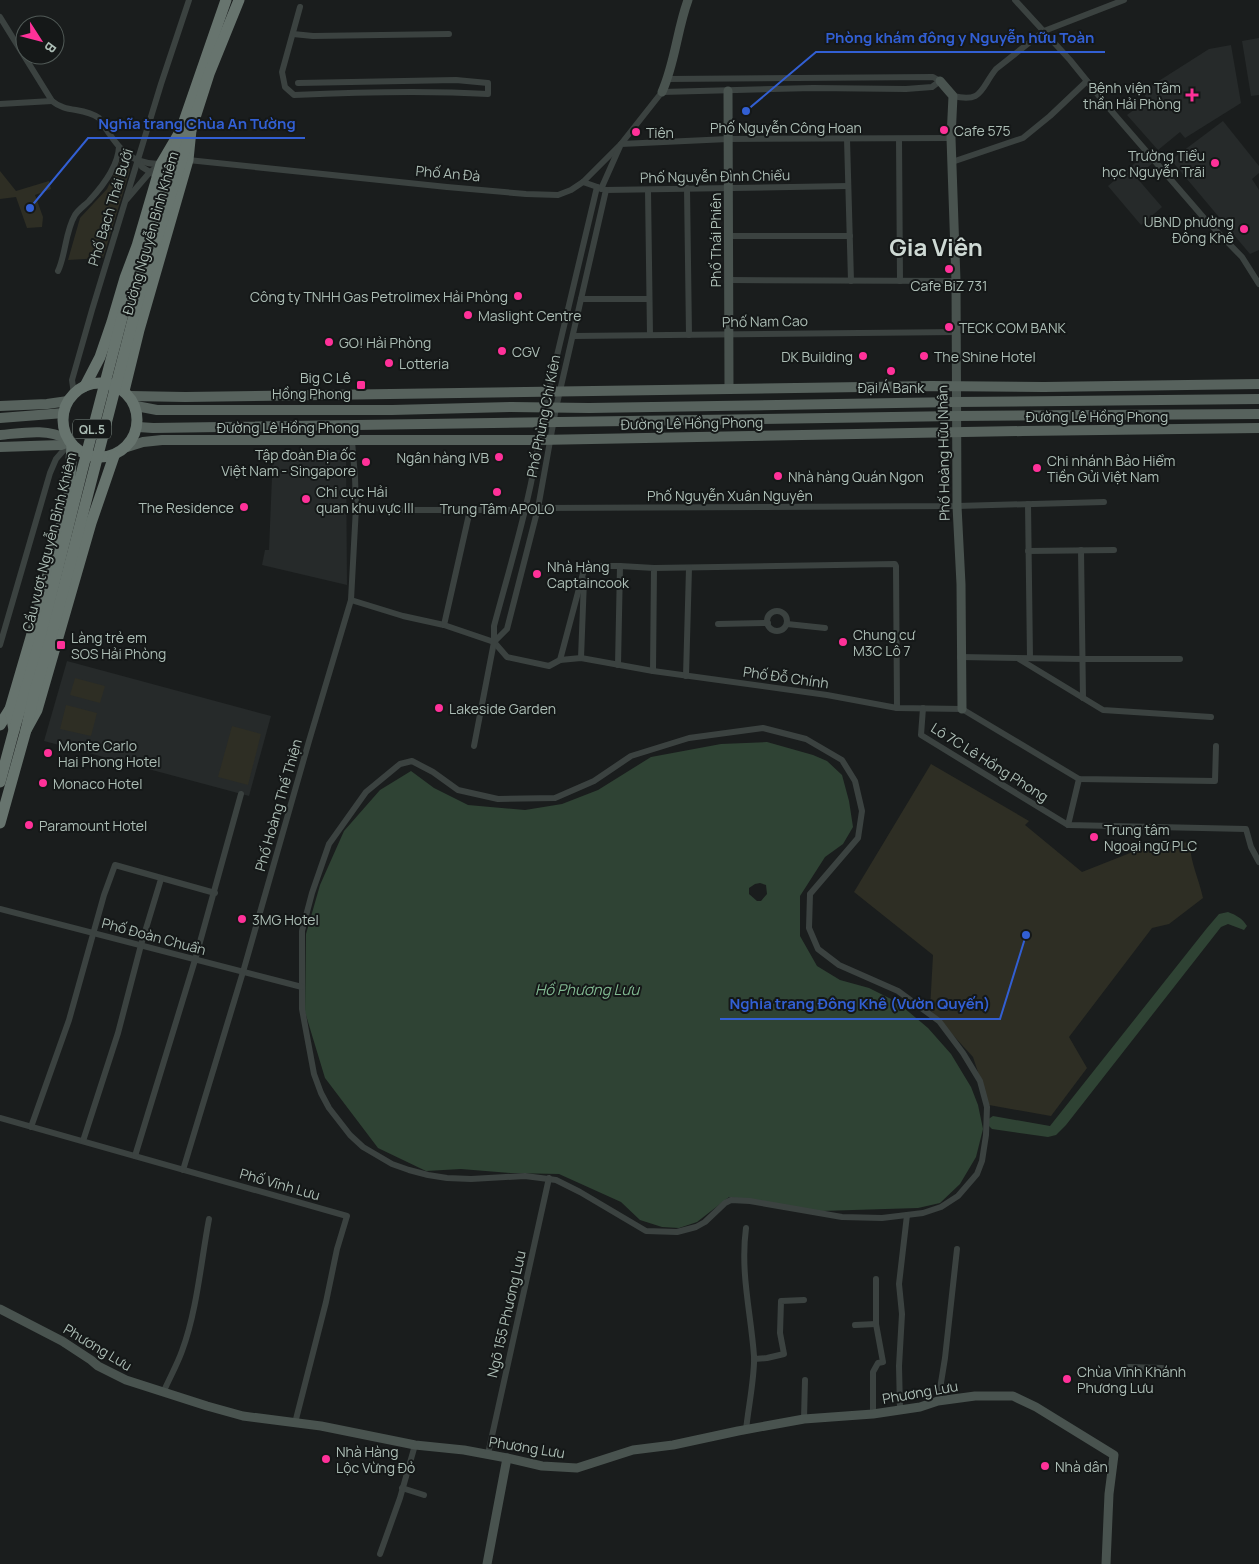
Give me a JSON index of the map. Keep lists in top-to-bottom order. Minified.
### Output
{"streets":{"highway":["Đường Nguyễn Bỉnh Khiêm","QL.5","Cầu vượt Nguyễn Bỉnh Khiêm"],"main road":["Đường Lê Hồng Phong"],"street":["Phố Nguyễn Công Hoan","Phố An Đà","Phố Nguyễn Đình Chiểu","Phố Bạch Thái Bưởi","Phố Thái Phiên","Phố Nam Cao","Phố Phùng Chí Kiên","Phố Hoàng Hữu Nhân","Phố Nguyễn Xuân Nguyên","Phố Đỗ Chính","Lô 7C Lê Hồng Phong","Phố Hoàng Thế Thiện","Phố Đoàn Chuẩn","Phố Vĩnh Lưu","Ngõ 155 Phương Lưu","Phương Lưu"]},"crossings":[["Phố Nguyễn Công Hoan","Phố An Đà"],["Phố Nguyễn Công Hoan","Phố Thái Phiên"],["Phố Nguyễn Công Hoan","Phố Hoàng Hữu Nhân"],["Phố An Đà","Phố Nguyễn Đình Chiểu"],["Phố An Đà","Đường Nguyễn Bỉnh Khiêm"],["Phố Nguyễn Đình Chiểu","Phố Thái Phiên"],["Phố Nguyễn Đình Chiểu","Phố Phùng Chí Kiên"],["Phố Bạch Thái Bưởi","Đường Nguyễn Bỉnh Khiêm"],["Phố Bạch Thái Bưởi","Đường Lê Hồng Phong"],["Phố Bạch Thái Bưởi","QL.5"],["Đường Nguyễn Bỉnh Khiêm","Đường Lê Hồng Phong"],["Đường Nguyễn Bỉnh Khiêm","QL.5"],["Đường Nguyễn Bỉnh Khiêm","Cầu vượt Nguyễn Bỉnh Khiêm"],["Phố Thái Phiên","Phố Nam Cao"],["Phố Thái Phiên","Đường Lê Hồng Phong"],["Phố Nam Cao","Phố Phùng Chí Kiên"],["Phố Nam Cao","Phố Hoàng Hữu Nhân"],["Phố Phùng Chí Kiên","Đường Lê Hồng Phong"],["Phố Phùng Chí Kiên","Phố Nguyễn Xuân Nguyên"],["Phố Phùng Chí Kiên","Phố Đỗ Chính"],["Đường Lê Hồng Phong","QL.5"],["Đường Lê Hồng Phong","Phố Hoàng Hữu Nhân"],["Đường Lê Hồng Phong","Phố Hoàng Thế Thiện"],["QL.5","Cầu vượt Nguyễn Bỉnh Khiêm"],["Phố Hoàng Hữu Nhân","Phố Nguyễn Xuân Nguyên"],["Phố Hoàng Hữu Nhân","Phố Đỗ Chính"],["Phố Nguyễn Xuân Nguyên","Phố Hoàng Thế Thiện"],["Phố Đỗ Chính","Lô 7C Lê Hồng Phong"],["Phố Đỗ Chính","Phố Hoàng Thế Thiện"],["Phố Hoàng Thế Thiện","Phố Đoàn Chuẩn"],["Phố Hoàng Thế Thiện","Phố Vĩnh Lưu"],["Phố Vĩnh Lưu","Phương Lưu"],["Ngõ 155 Phương Lưu","Phương Lưu"]],"districts":["Gia Viên"],"water":["Hồ Phương Lưu"],"places":{"health":["Bệnh viện Tâm thần Hải Phòng"],"other":["Phòng khám đông y Nguyễn hữu Toàn","Cafe 575","Tiên","Trường Tiểu học Nguyễn Trãi","Nghĩa trang Chùa An Tường","UBND phường Đông Khê","Cafe BiZ 731","Công ty TNHH Gas Petrolimex Hải Phòng","Maslight Centre","TECK COM BANK","GO! Hải Phòng","CGV","DK Building","The Shine Hotel","Lotteria","Đại Á Bank","Ngân hàng IVB","Tập đoàn Địa ốc Việt Nam - Singapore","Chi nhánh Bảo Hiểm Tiền Gửi Việt Nam","Nhà hàng Quán Ngon","Trung Tâm APOLO","Chi cục Hải quan khu vực III","The Residence","Nhà Hàng Captaincook","Chung cư M3C Lô 7","Lakeside Garden","Monte Carlo Hai Phong Hotel","Monaco Hotel","Paramount Hotel","Trung tâm Ngoại ngữ PLC","3MG Hotel","Nghia trang Đông Khê (Vườn Quyến)","Chùa Vĩnh Khánh Phương Lưu","Nhà Hàng Lộc Vừng Đỏ","Nhà dân"],"transit":["Big C Lê Hồng Phong","Làng trẻ em SOS Hải Phòng"]},"north":"bottom right"}
